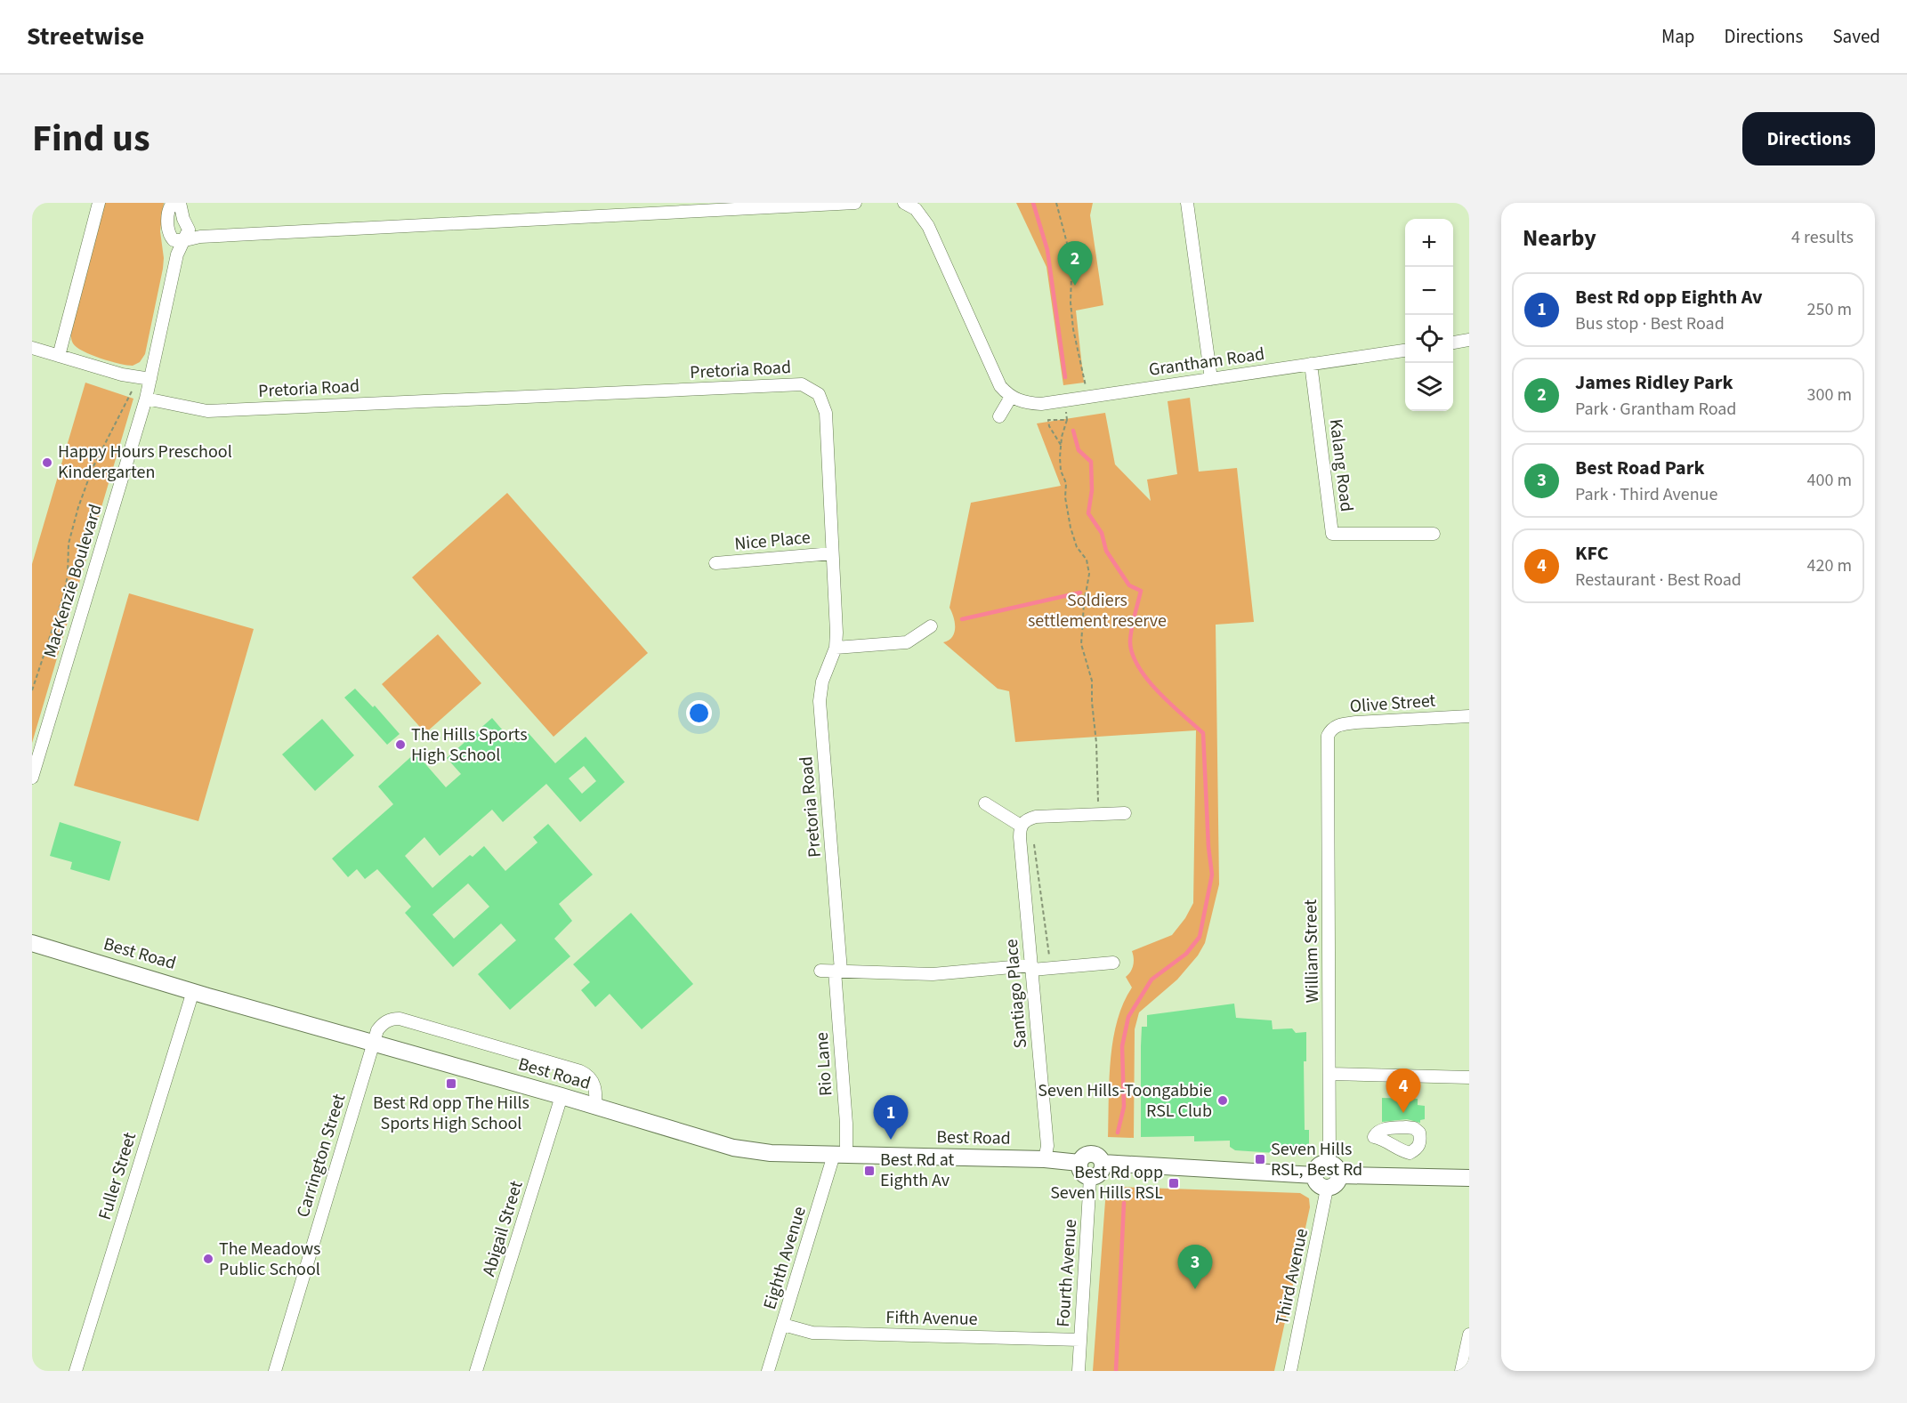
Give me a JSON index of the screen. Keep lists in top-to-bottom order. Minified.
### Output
{"streets":{"main road":["Best Road"],"street":["Grantham Road","Pretoria Road","Kalang Road","Nice Place","MacKenzie Boulevard","Olive Street","William Street","Santiago Place","Rio Lane","Carrington Street","Fuller Street","Abigail Street","Eighth Avenue","Fourth Avenue","Third Avenue","Fifth Avenue"]},"crossings":[["Grantham Road","Kalang Road"],["Pretoria Road","Nice Place"],["Pretoria Road","MacKenzie Boulevard"],["Pretoria Road","Rio Lane"],["Olive Street","William Street"],["William Street","Third Avenue"],["Best Road","Santiago Place"],["Best Road","Rio Lane"],["Best Road","Carrington Street"],["Best Road","Fuller Street"],["Best Road","Abigail Street"],["Best Road","Eighth Avenue"],["Best Road","Fourth Avenue"],["Rio Lane","Eighth Avenue"],["Eighth Avenue","Fifth Avenue"],["Fourth Avenue","Fifth Avenue"]],"parks":["Soldiers settlement reserve"],"places":{"other":["Happy Hours Preschool Kindergarten","The Hills Sports High School","Seven Hills-Toongabbie RSL Club","The Meadows Public School"],"transit":["Best Rd opp The Hills Sports High School","Seven Hills RSL, Best Rd","Best Rd at Eighth Av","Best Rd opp Seven Hills RSL"]},"page":{"header":"Streetwise","nav":["Map","Directions","Saved"],"title":"Find us","buttons":"Directions","heading":["Nearby","4 results"],"map_buttons":["+","−"],"pins":["2","4","1","3"],"list":[{"mark":"1","name":"Best Rd opp Eighth Av","note":"Bus stop · Best Road","value":"250 m"},{"mark":"2","name":"James Ridley Park","note":"Park · Grantham Road","value":"300 m"},{"mark":"3","name":"Best Road Park","note":"Park · Third Avenue","value":"400 m"},{"mark":"4","name":"KFC","note":"Restaurant · Best Road","value":"420 m"}]}}
